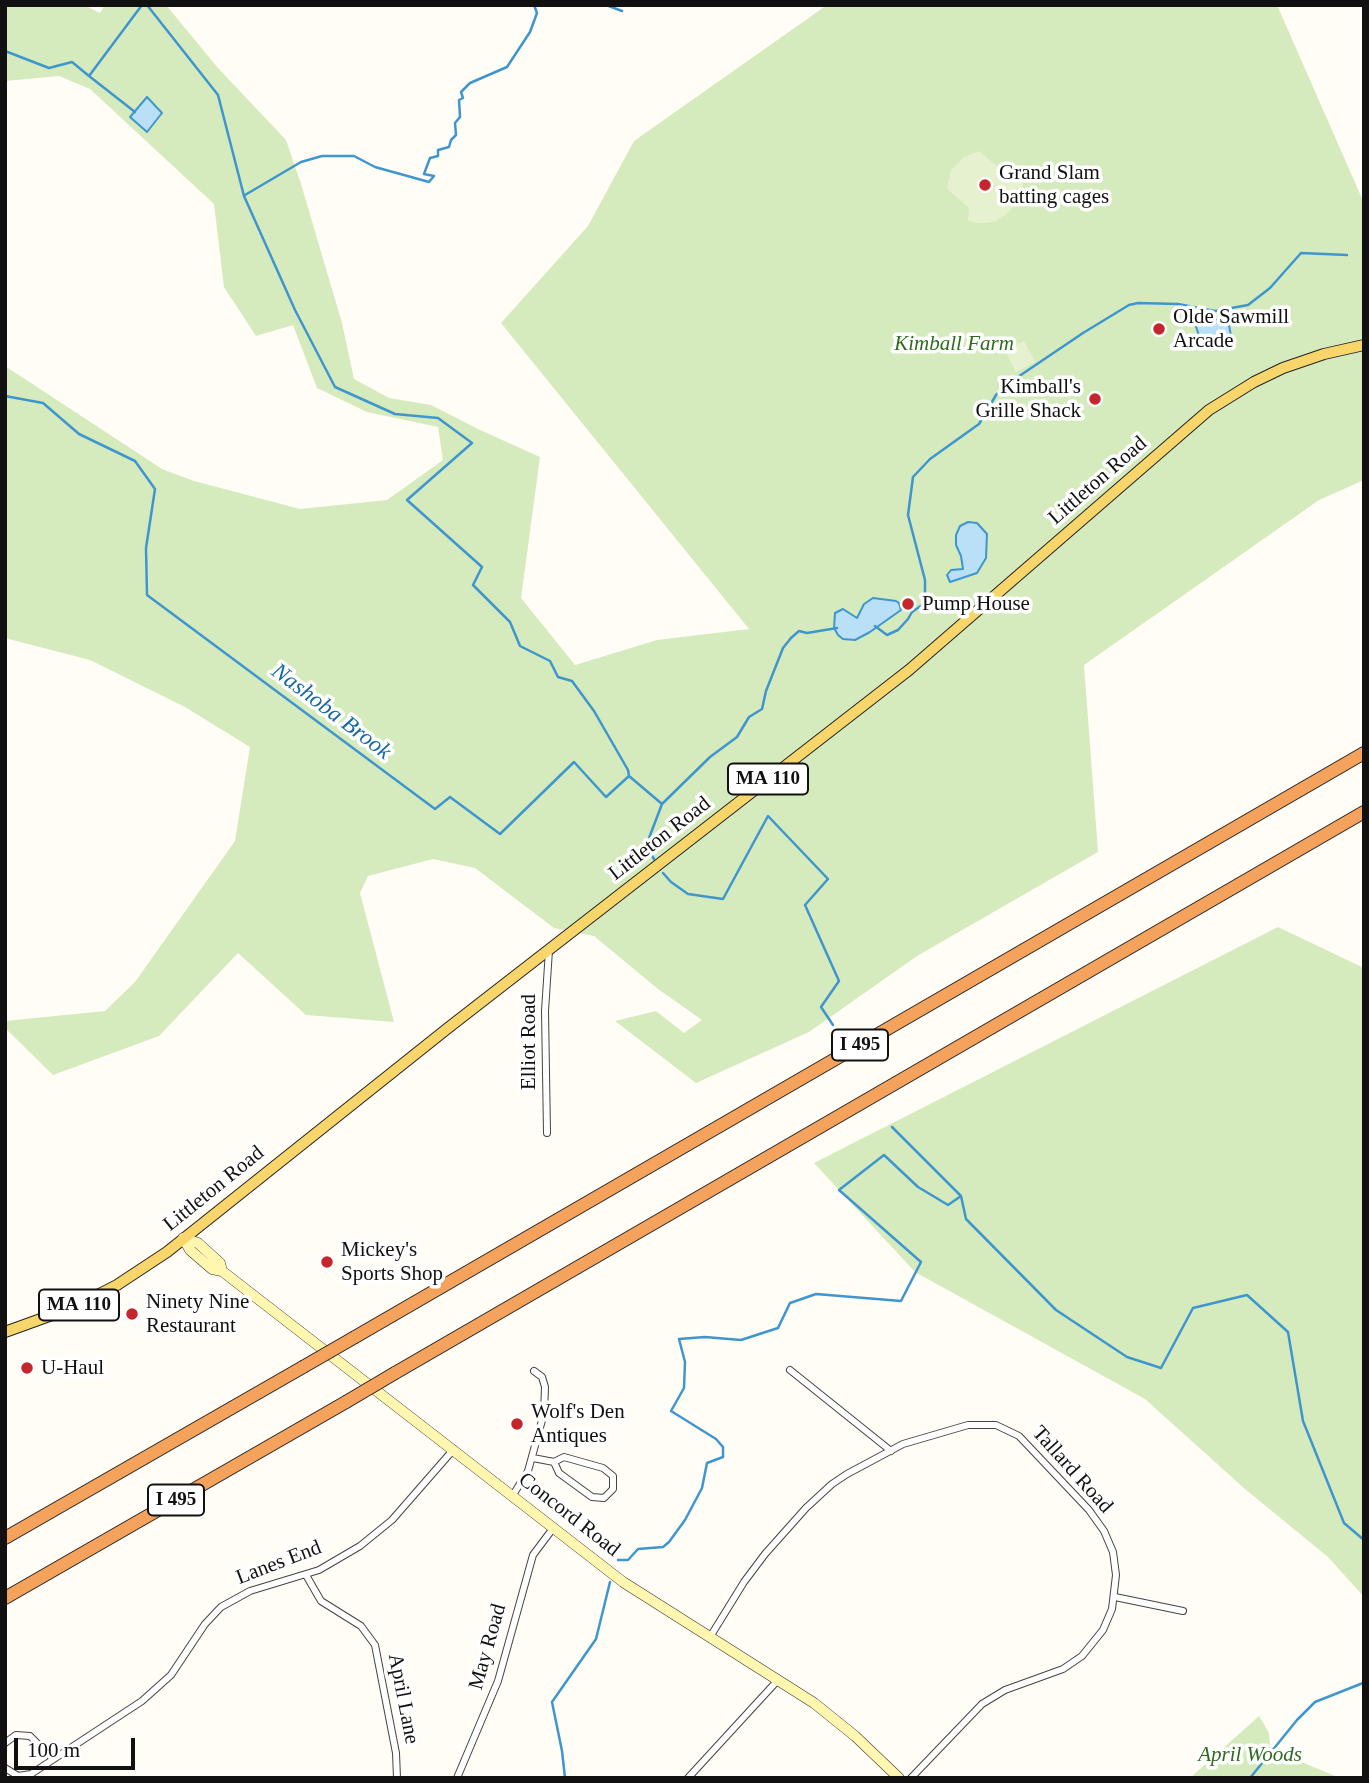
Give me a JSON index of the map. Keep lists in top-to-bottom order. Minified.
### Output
{"streets":{"highway":["I 495"],"main road":["Littleton Road","MA 110","Concord Road"],"street":["Elliot Road","Tallard Road","Lanes End","May Road","April Lane"]},"crossings":[["Littleton Road","Elliot Road"],["Littleton Road","Concord Road"],["Tallard Road","Concord Road"],["Concord Road","Lanes End"],["Concord Road","May Road"],["Lanes End","April Lane"]],"water":["Nashoba Brook"],"parks":["Kimball Farm","April Woods"],"places":["Grand Slam batting cages","Olde Sawmill Arcade","Kimball's Grille Shack","Pump House","Mickey's Sports Shop","Ninety Nine Restaurant","U-Haul","Wolf's Den Antiques"],"scale_bar":"100 m"}
